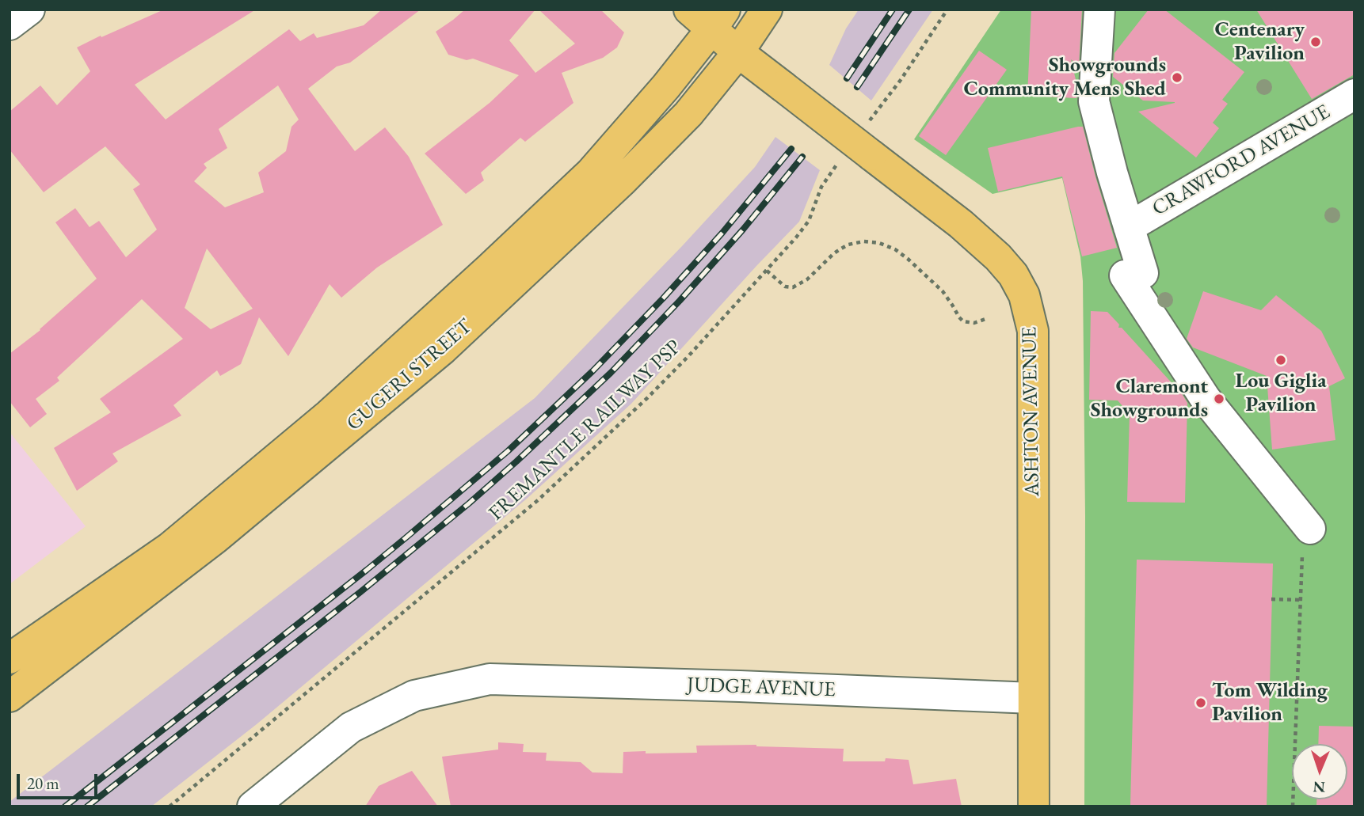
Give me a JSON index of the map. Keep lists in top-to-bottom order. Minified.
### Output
{"streets":{"main road":["GUGERI STREET","ASHTON AVENUE"],"street":["CRAWFORD AVENUE","JUDGE AVENUE"],"path":["FREMANTLE RAILWAY PSP"]},"crossings":[["GUGERI STREET","ASHTON AVENUE"],["ASHTON AVENUE","JUDGE AVENUE"]],"places":["Centenary Pavilion","Showgrounds Community Mens Shed","Lou Giglia Pavilion","Claremont Showgrounds","Tom Wilding Pavilion"],"scale_bar":"20 m","north":"bottom"}
